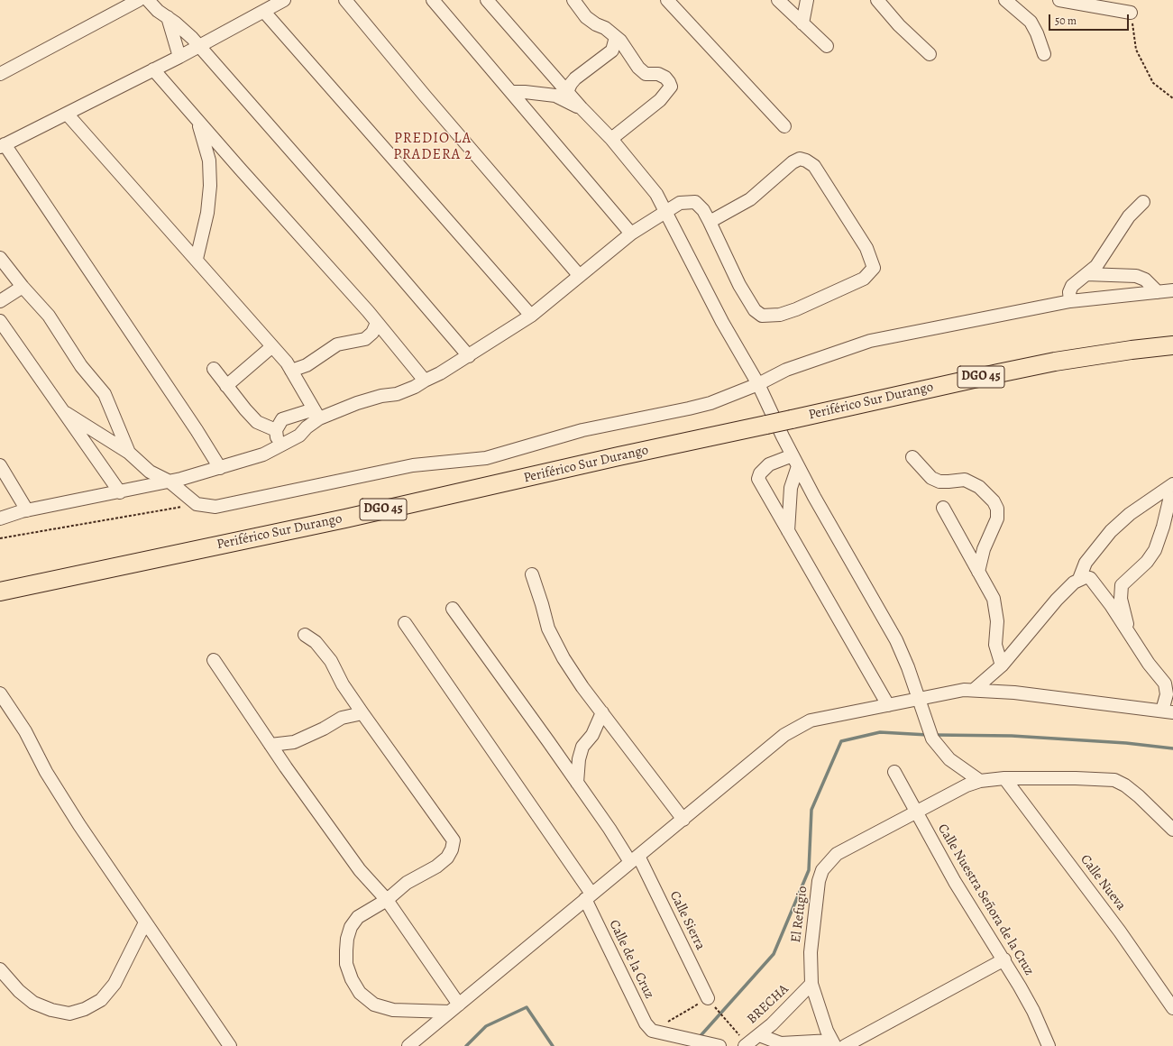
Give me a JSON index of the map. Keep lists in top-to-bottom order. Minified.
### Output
{"streets":{"highway":["DGO 45","Periférico Sur Durango"],"street":["Calle Nueva","Calle Nuestra Señora de la Cruz","El Refugio","Calle Sierra","Calle de la Cruz","BRECHA"]},"crossings":[["Calle Nueva","El Refugio"],["Calle Nuestra Señora de la Cruz","El Refugio"],["El Refugio","BRECHA"]],"districts":["PREDIO LA PRADERA 2"],"scale_bar":"50 m"}
